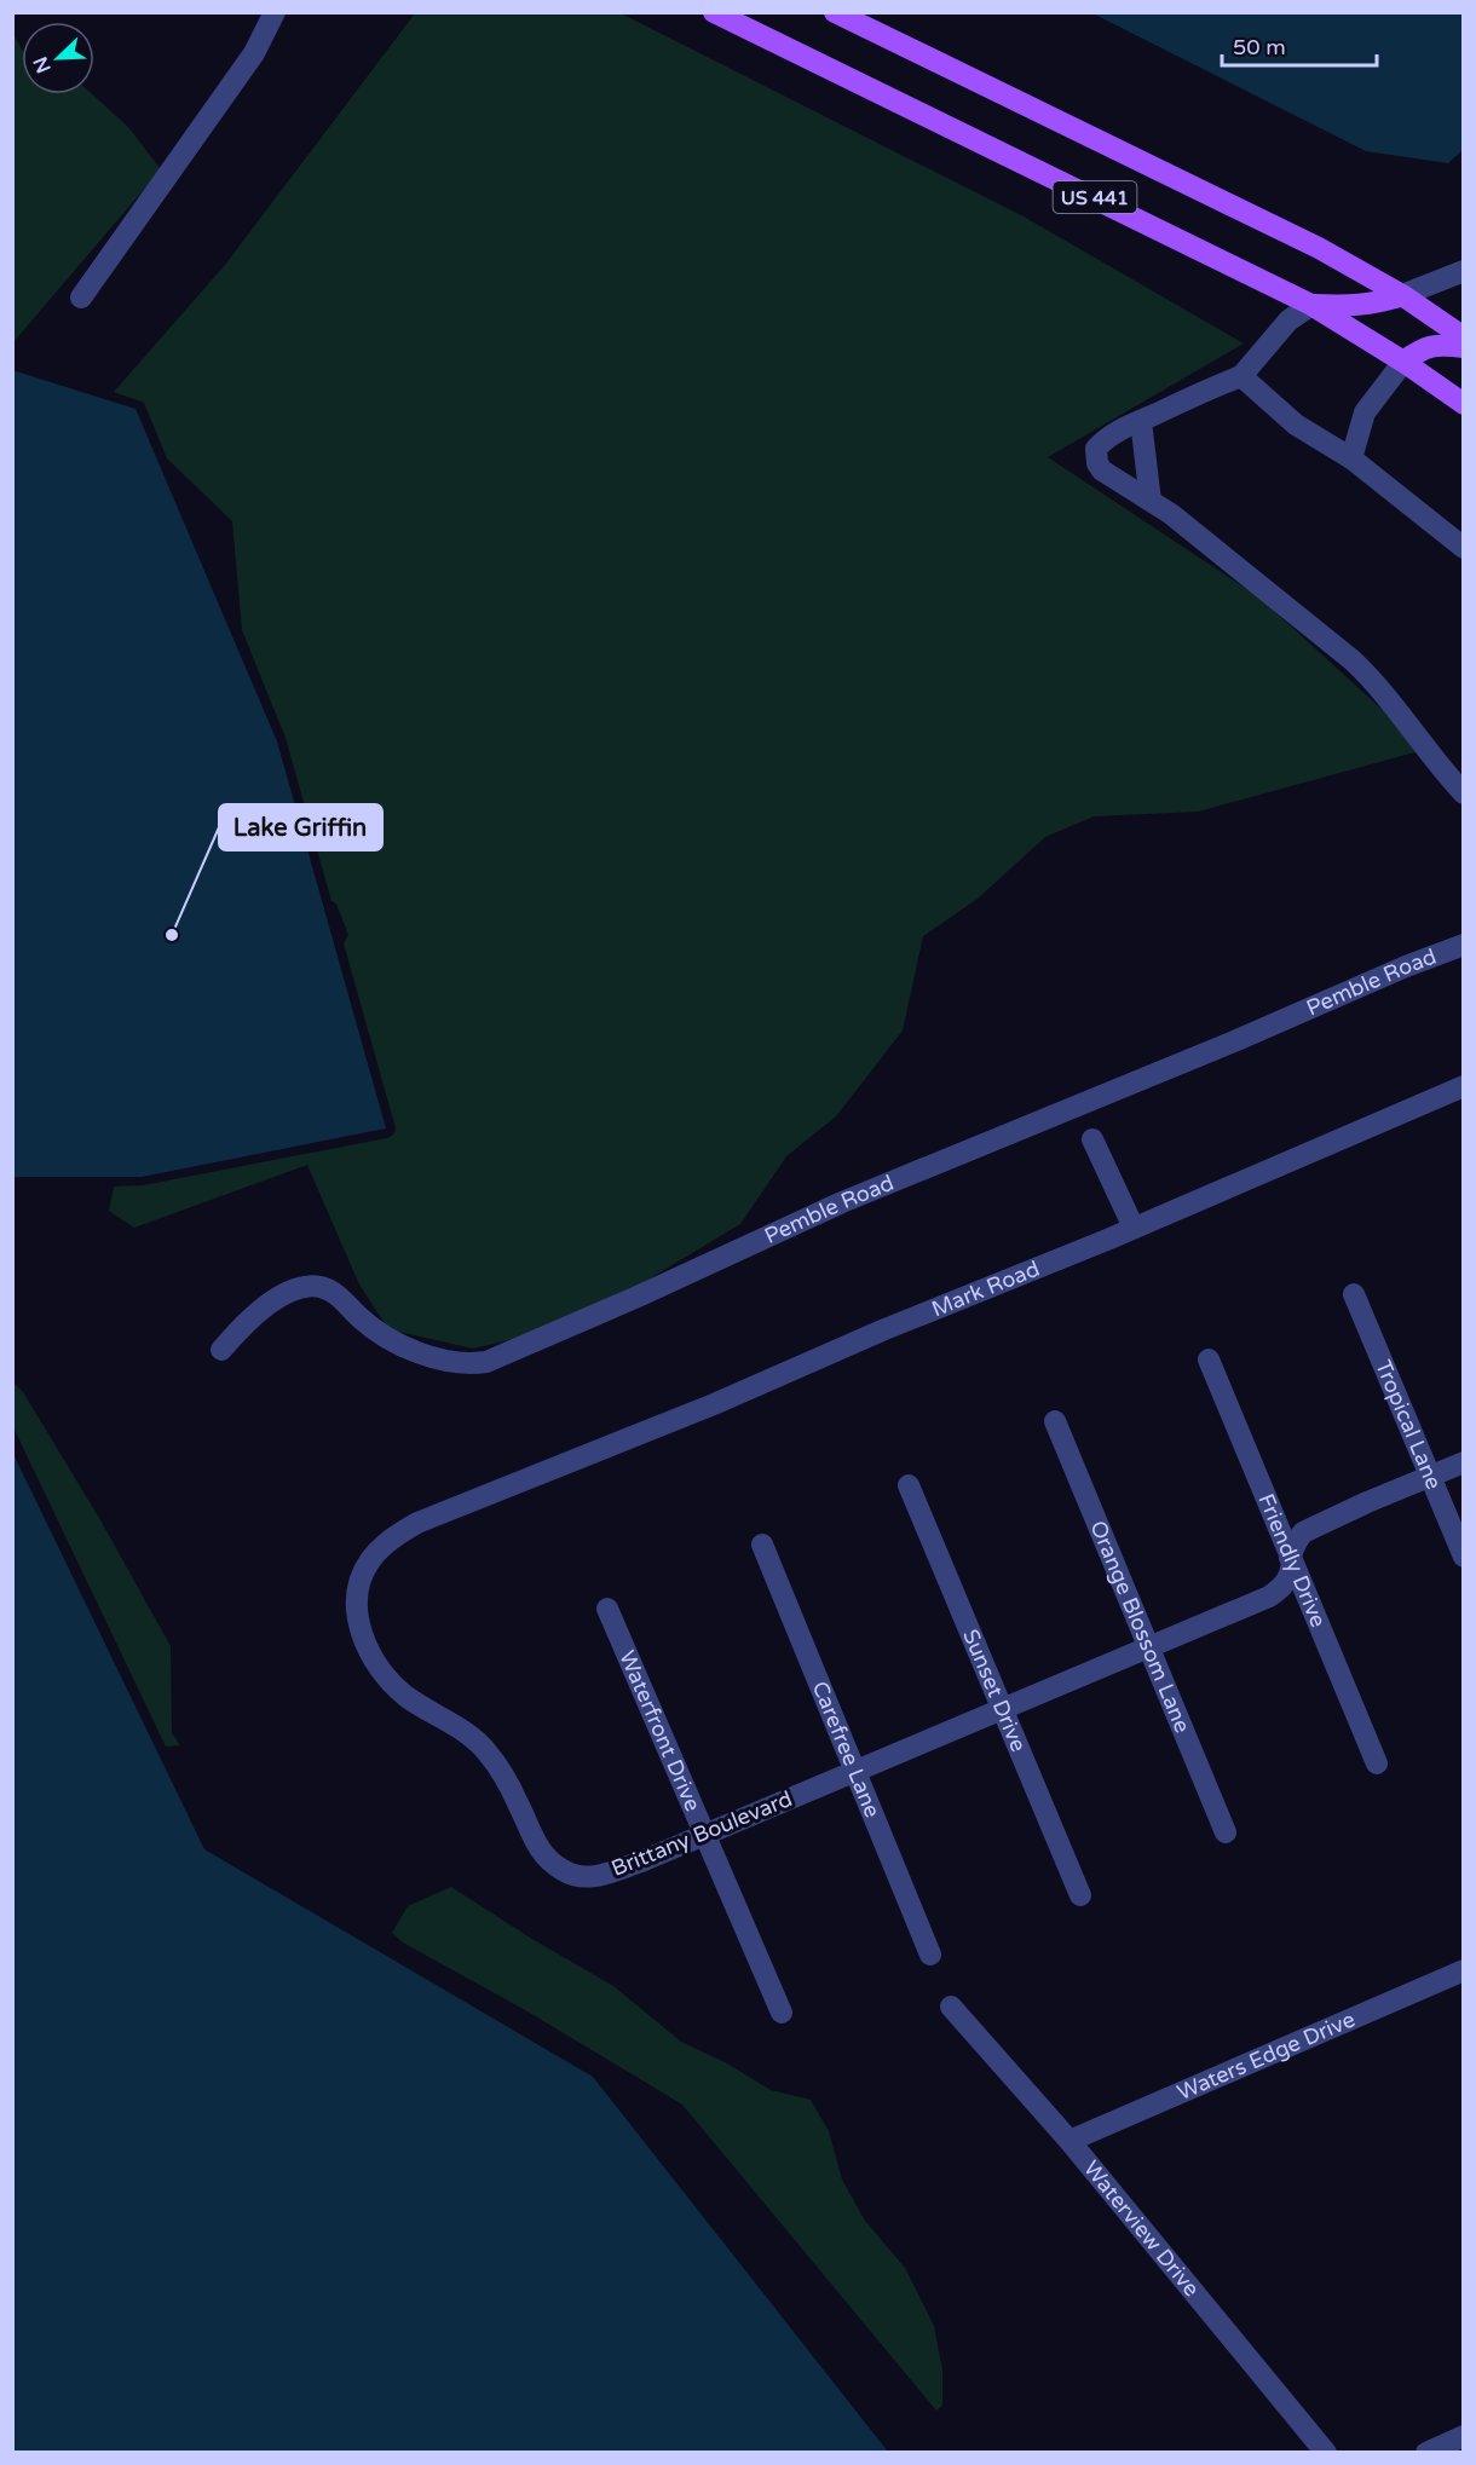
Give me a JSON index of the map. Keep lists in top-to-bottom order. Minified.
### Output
{"streets":{"main road":["US 441"],"street":["Pemble Road","Mark Road","Tropical Lane","Friendly Drive","Orange Blossom Lane","Sunset Drive","Waterfront Drive","Carefree Lane","Brittany Boulevard","Waters Edge Drive","Waterview Drive"]},"crossings":[["Mark Road","Brittany Boulevard"],["Tropical Lane","Brittany Boulevard"],["Friendly Drive","Brittany Boulevard"],["Orange Blossom Lane","Brittany Boulevard"],["Sunset Drive","Brittany Boulevard"],["Waterfront Drive","Brittany Boulevard"],["Carefree Lane","Brittany Boulevard"],["Waters Edge Drive","Waterview Drive"]],"places":["Lake Griffin"],"scale_bar":"50 m","north":"bottom left"}
